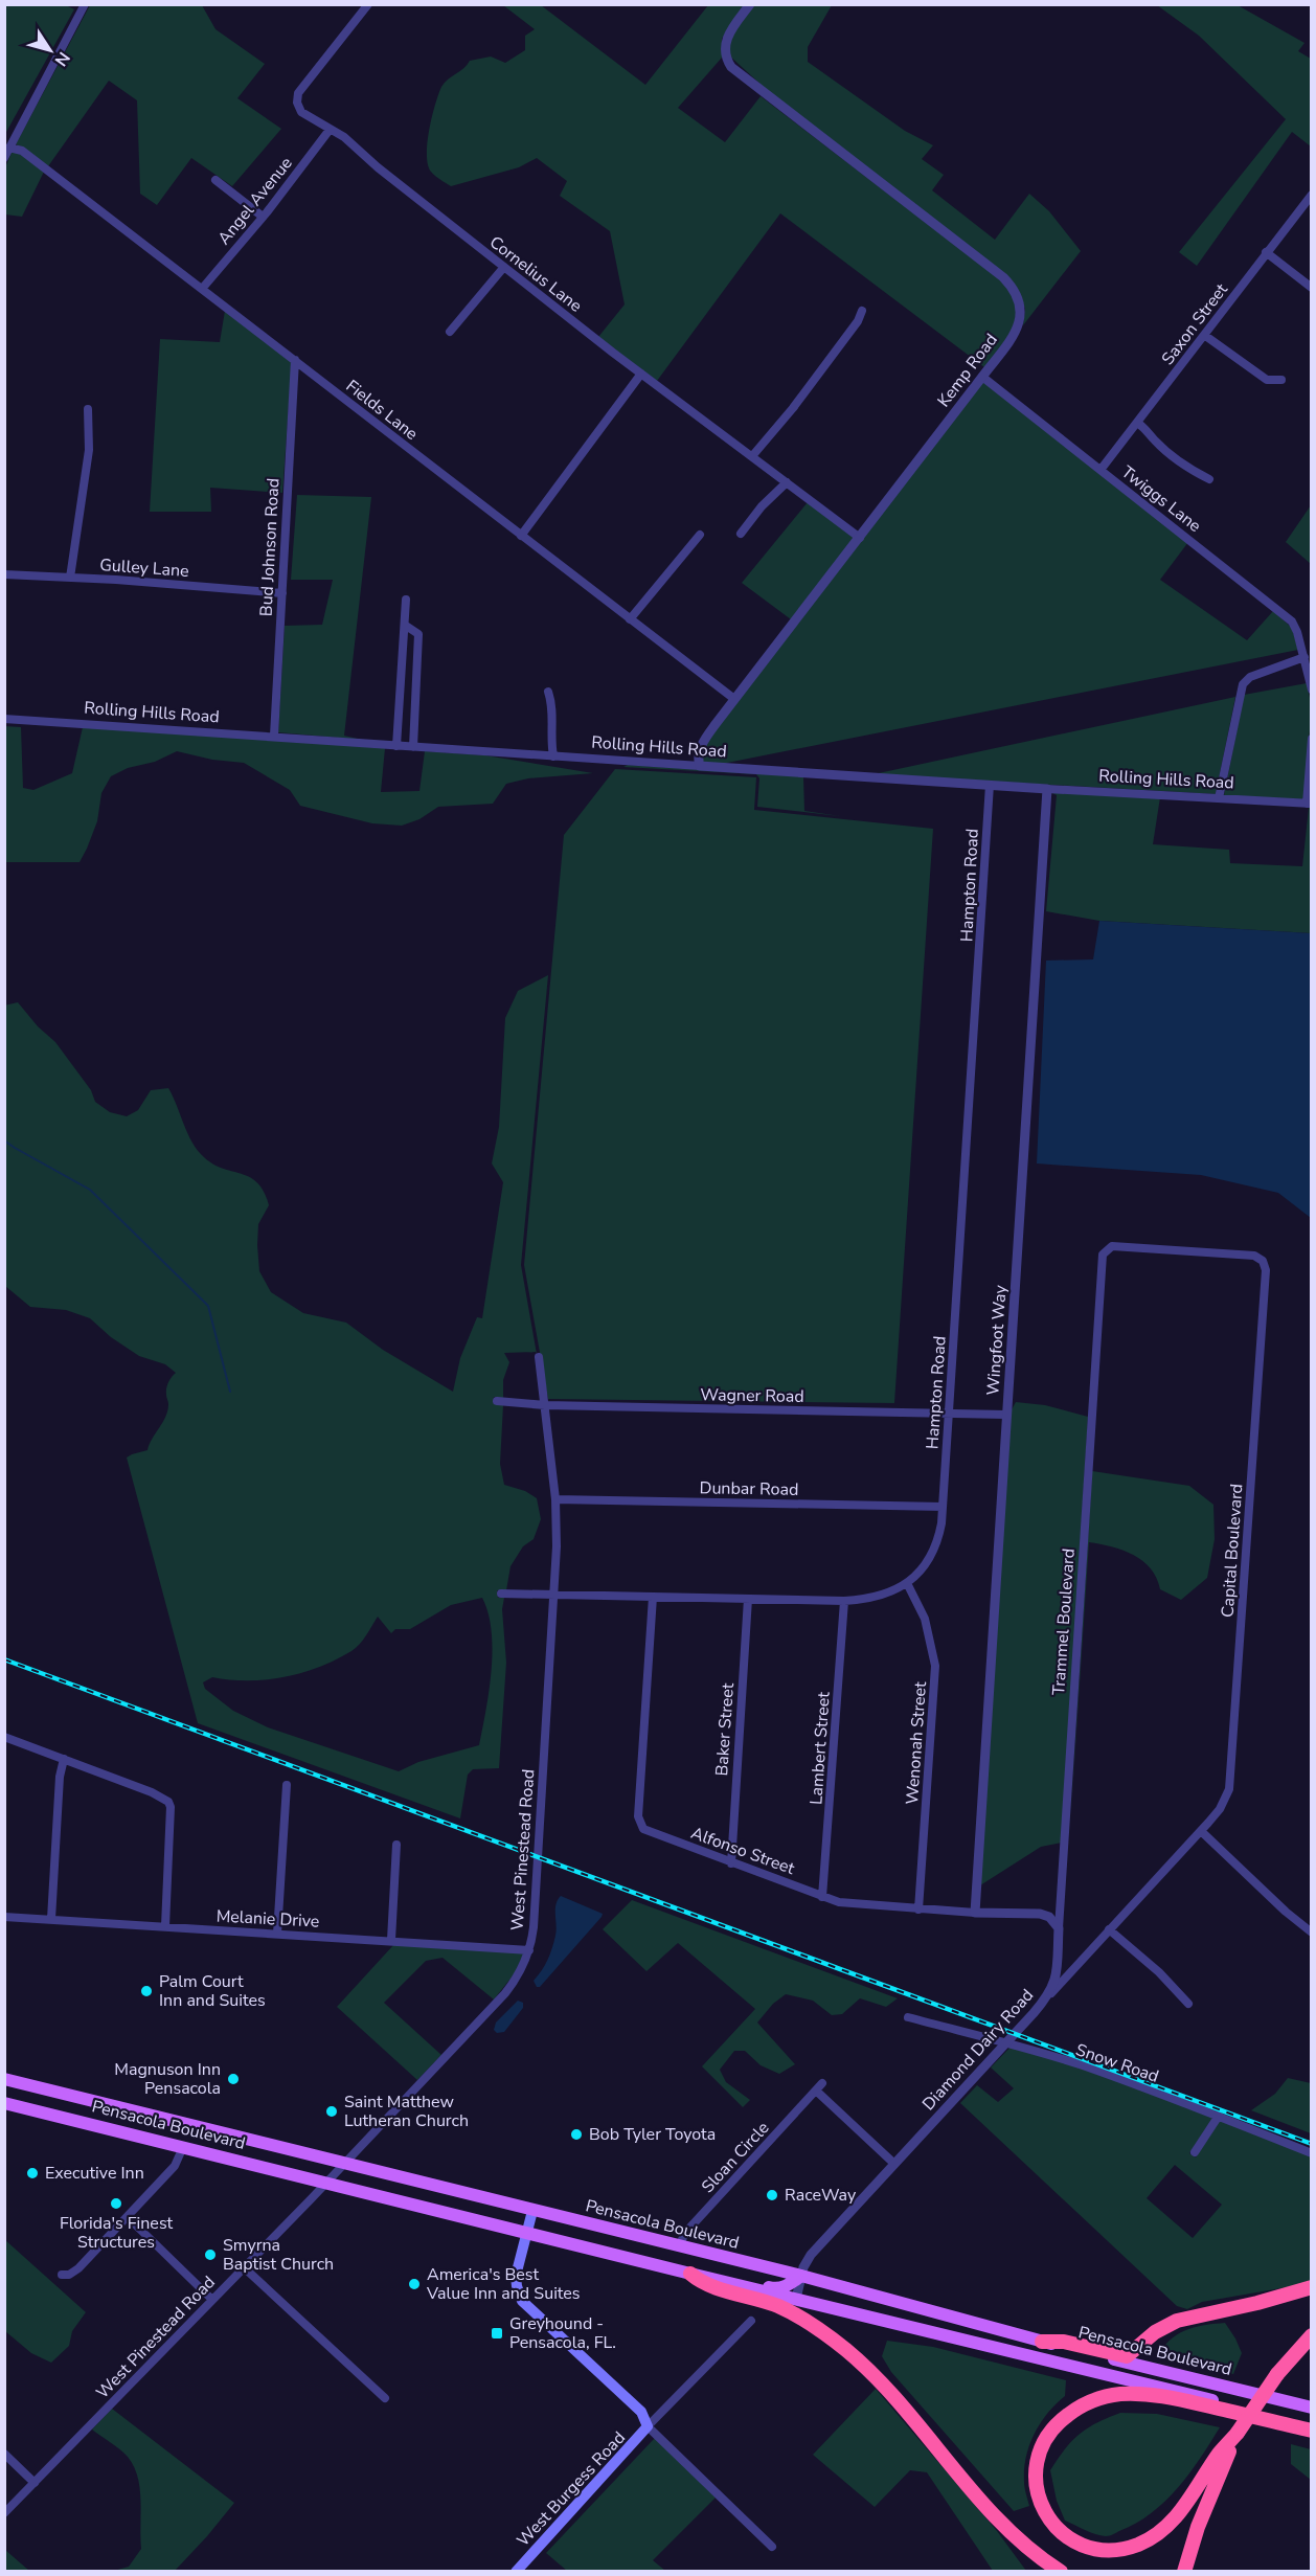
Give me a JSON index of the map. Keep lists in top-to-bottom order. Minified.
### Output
{"streets":{"main road":["Pensacola Boulevard","West Burgess Road"],"street":["Angel Avenue","Cornelius Lane","Saxon Street","Kemp Road","Fields Lane","Twiggs Lane","Bud Johnson Road","Gulley Lane","Rolling Hills Road","Hampton Road","Wingfoot Way","Wagner Road","Dunbar Road","Capital Boulevard","Trammel Boulevard","Baker Street","Wenonah Street","Lambert Street","West Pinestead Road","Alfonso Street","Melanie Drive","Diamond Dairy Road","Snow Road","Sloan Circle"]},"crossings":[["Angel Avenue","Cornelius Lane"],["Angel Avenue","Fields Lane"],["Cornelius Lane","Kemp Road"],["Saxon Street","Twiggs Lane"],["Kemp Road","Fields Lane"],["Kemp Road","Twiggs Lane"],["Kemp Road","Rolling Hills Road"],["Fields Lane","Bud Johnson Road"],["Bud Johnson Road","Gulley Lane"],["Bud Johnson Road","Rolling Hills Road"],["Rolling Hills Road","Hampton Road"],["Rolling Hills Road","Wingfoot Way"],["Hampton Road","Wagner Road"],["Hampton Road","Dunbar Road"],["Hampton Road","Baker Street"],["Hampton Road","Wenonah Street"],["Hampton Road","Lambert Street"],["Hampton Road","West Pinestead Road"],["Hampton Road","Alfonso Street"],["Wingfoot Way","Wagner Road"],["Wingfoot Way","Alfonso Street"],["Wagner Road","West Pinestead Road"],["Dunbar Road","West Pinestead Road"],["Capital Boulevard","Trammel Boulevard"],["Capital Boulevard","Diamond Dairy Road"],["Trammel Boulevard","Alfonso Street"],["Trammel Boulevard","Diamond Dairy Road"],["Baker Street","Alfonso Street"],["Wenonah Street","Alfonso Street"],["Lambert Street","Alfonso Street"],["West Pinestead Road","Melanie Drive"],["West Pinestead Road","Pensacola Boulevard"],["Diamond Dairy Road","Snow Road"],["Diamond Dairy Road","Pensacola Boulevard"],["Diamond Dairy Road","Sloan Circle"],["Pensacola Boulevard","Sloan Circle"],["Pensacola Boulevard","West Burgess Road"]],"places":{"other":["Palm Court Inn and Suites","Magnuson Inn Pensacola","Saint Matthew Lutheran Church","Bob Tyler Toyota","Executive Inn","RaceWay","Florida's Finest Structures","Smyrna Baptist Church","America's Best Value Inn and Suites"],"transit":["Greyhound - Pensacola, FL."]},"north":"bottom right"}
